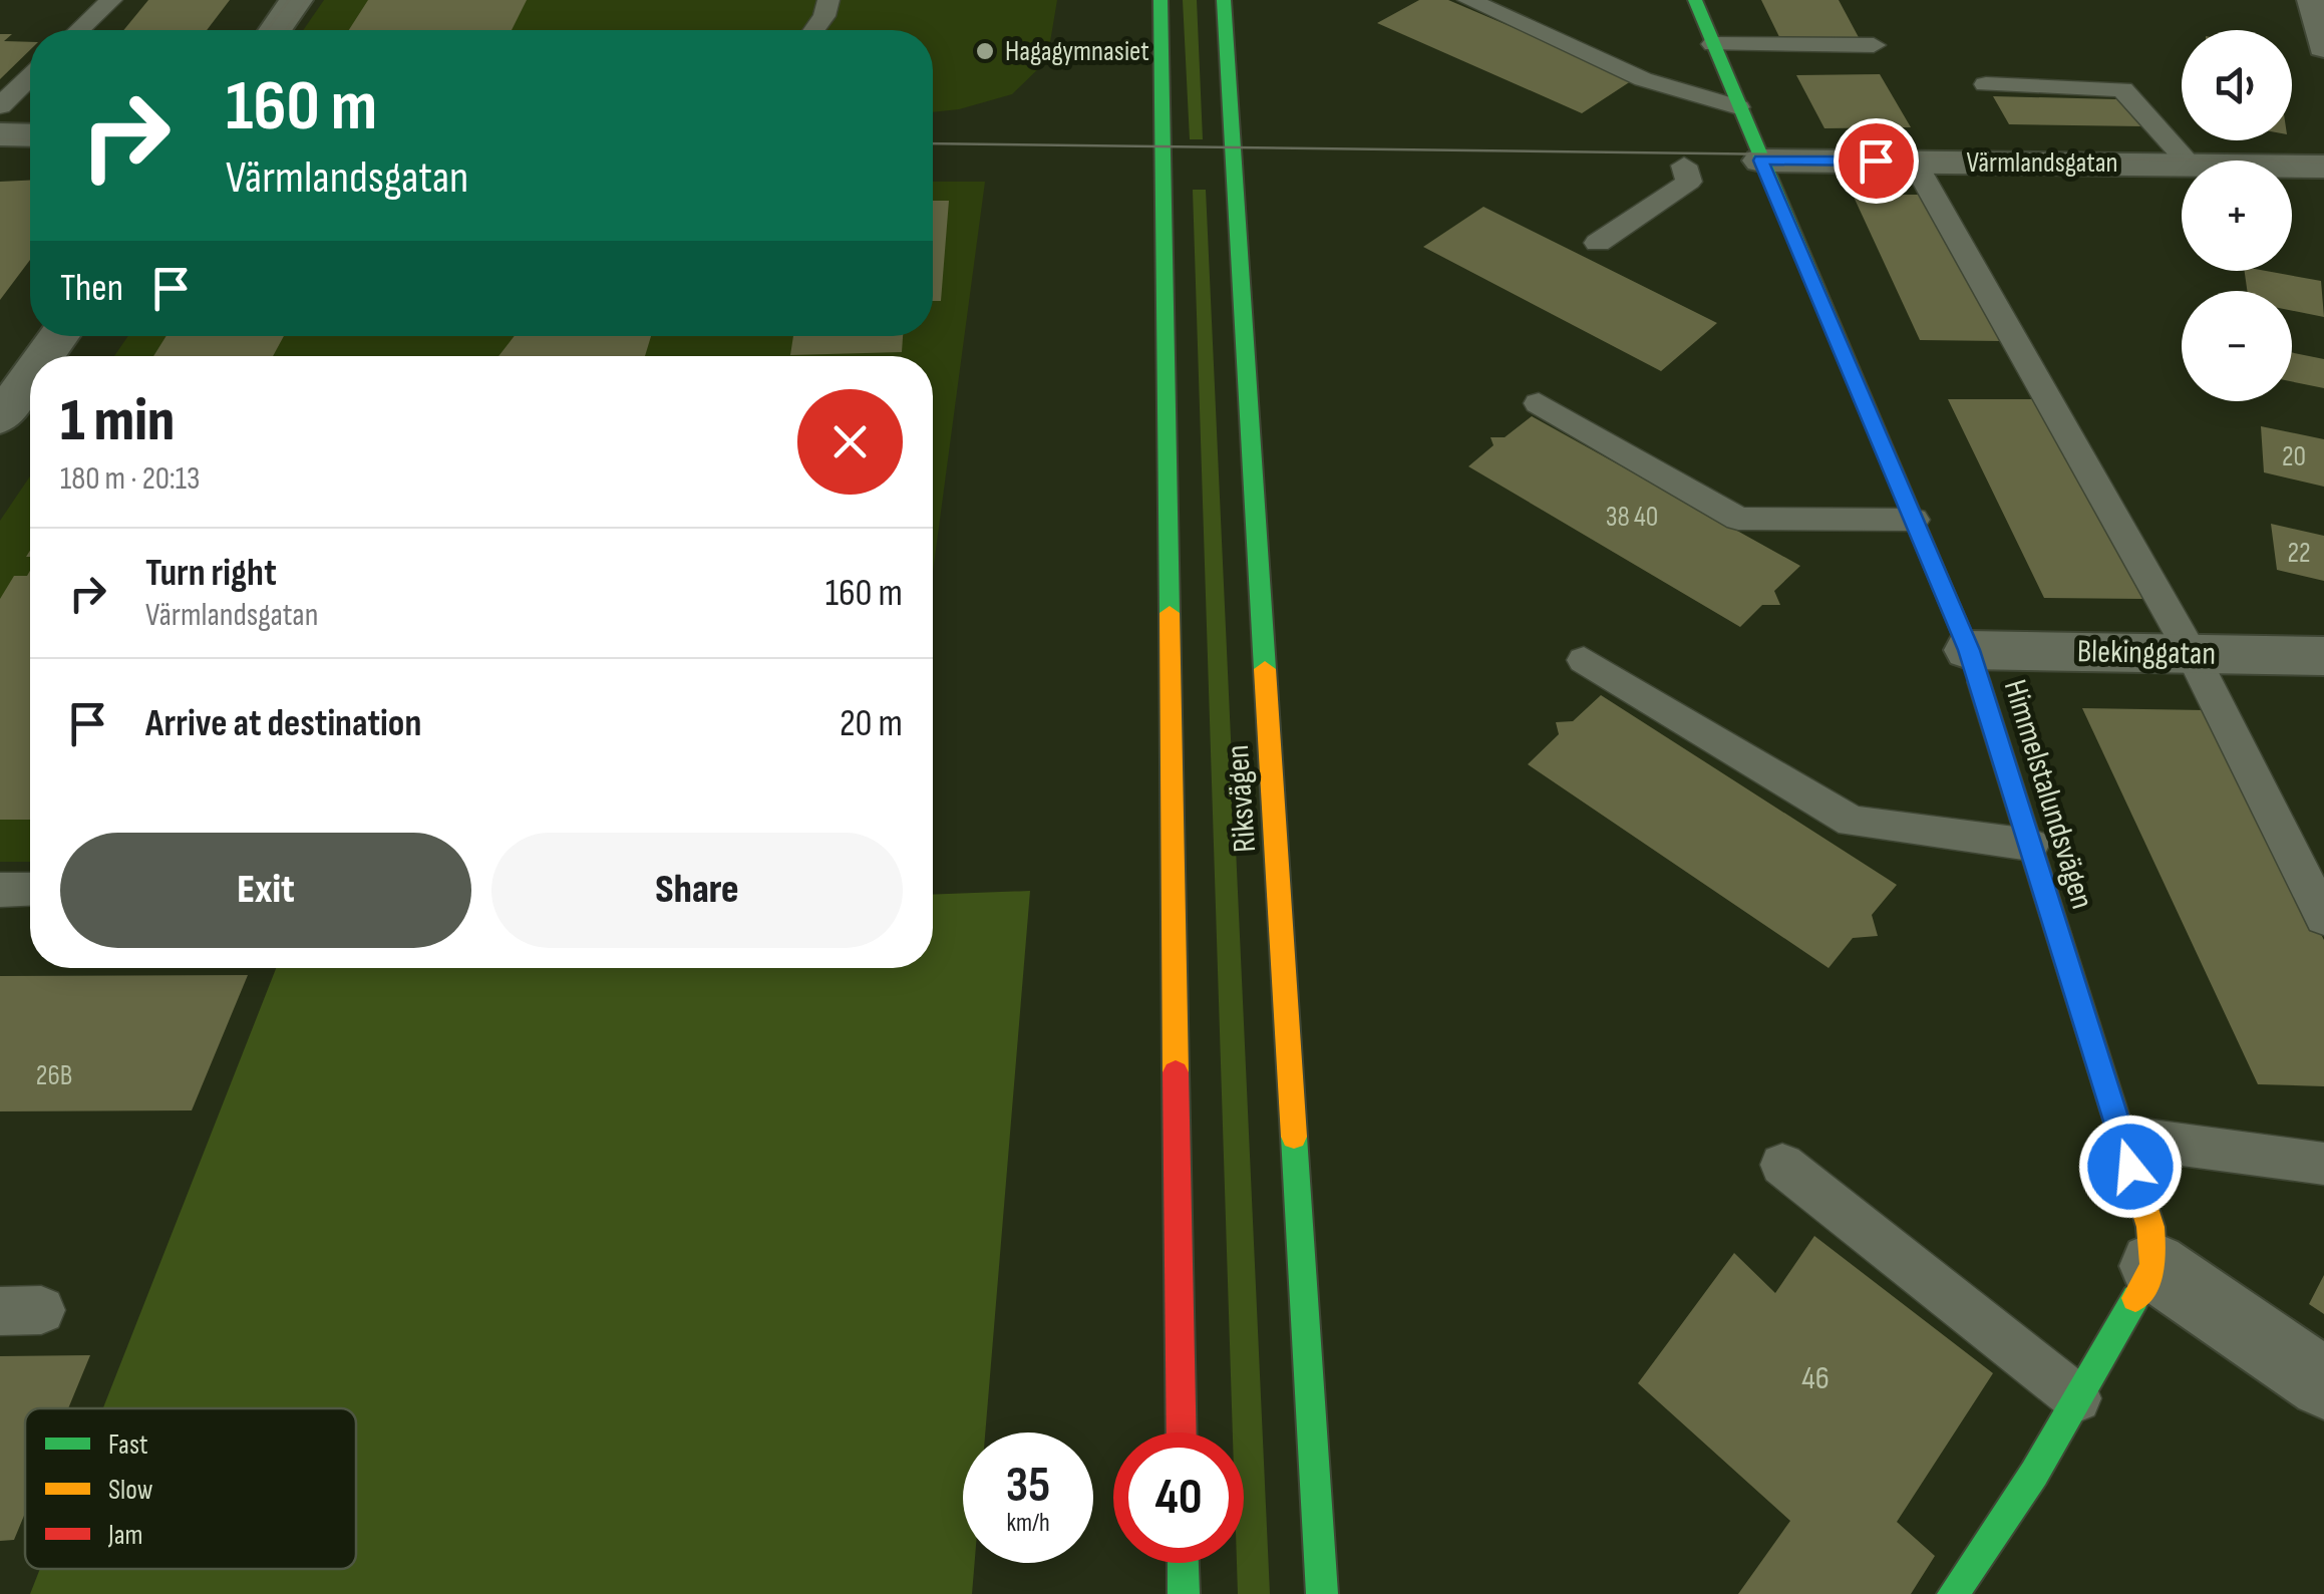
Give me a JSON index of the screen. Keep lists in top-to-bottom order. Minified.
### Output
{"streets":{"main road":["Himmelstalundsvägen","Riksvägen"],"street":["Värmlandsgatan","Blekinggatan"]},"crossings":[["Värmlandsgatan","Himmelstalundsvägen"],["Blekinggatan","Himmelstalundsvägen"]],"places":["Hagagymnasiet"],"house_numbers":["20","38 40","22","26B","46"],"legend":["Fast","Slow","Jam"],"page":{"map_buttons":["+","−"],"turn":["160 m","Värmlandsgatan"],"then":"Then","heading":["1 min","180 m · 20:13"],"list":[{"name":"Turn right","note":"Värmlandsgatan","value":"160 m"},{"name":"Arrive at destination","value":"20 m"}],"buttons":["Exit","Share"],"speed":"35 km/h","limit":"40"}}
